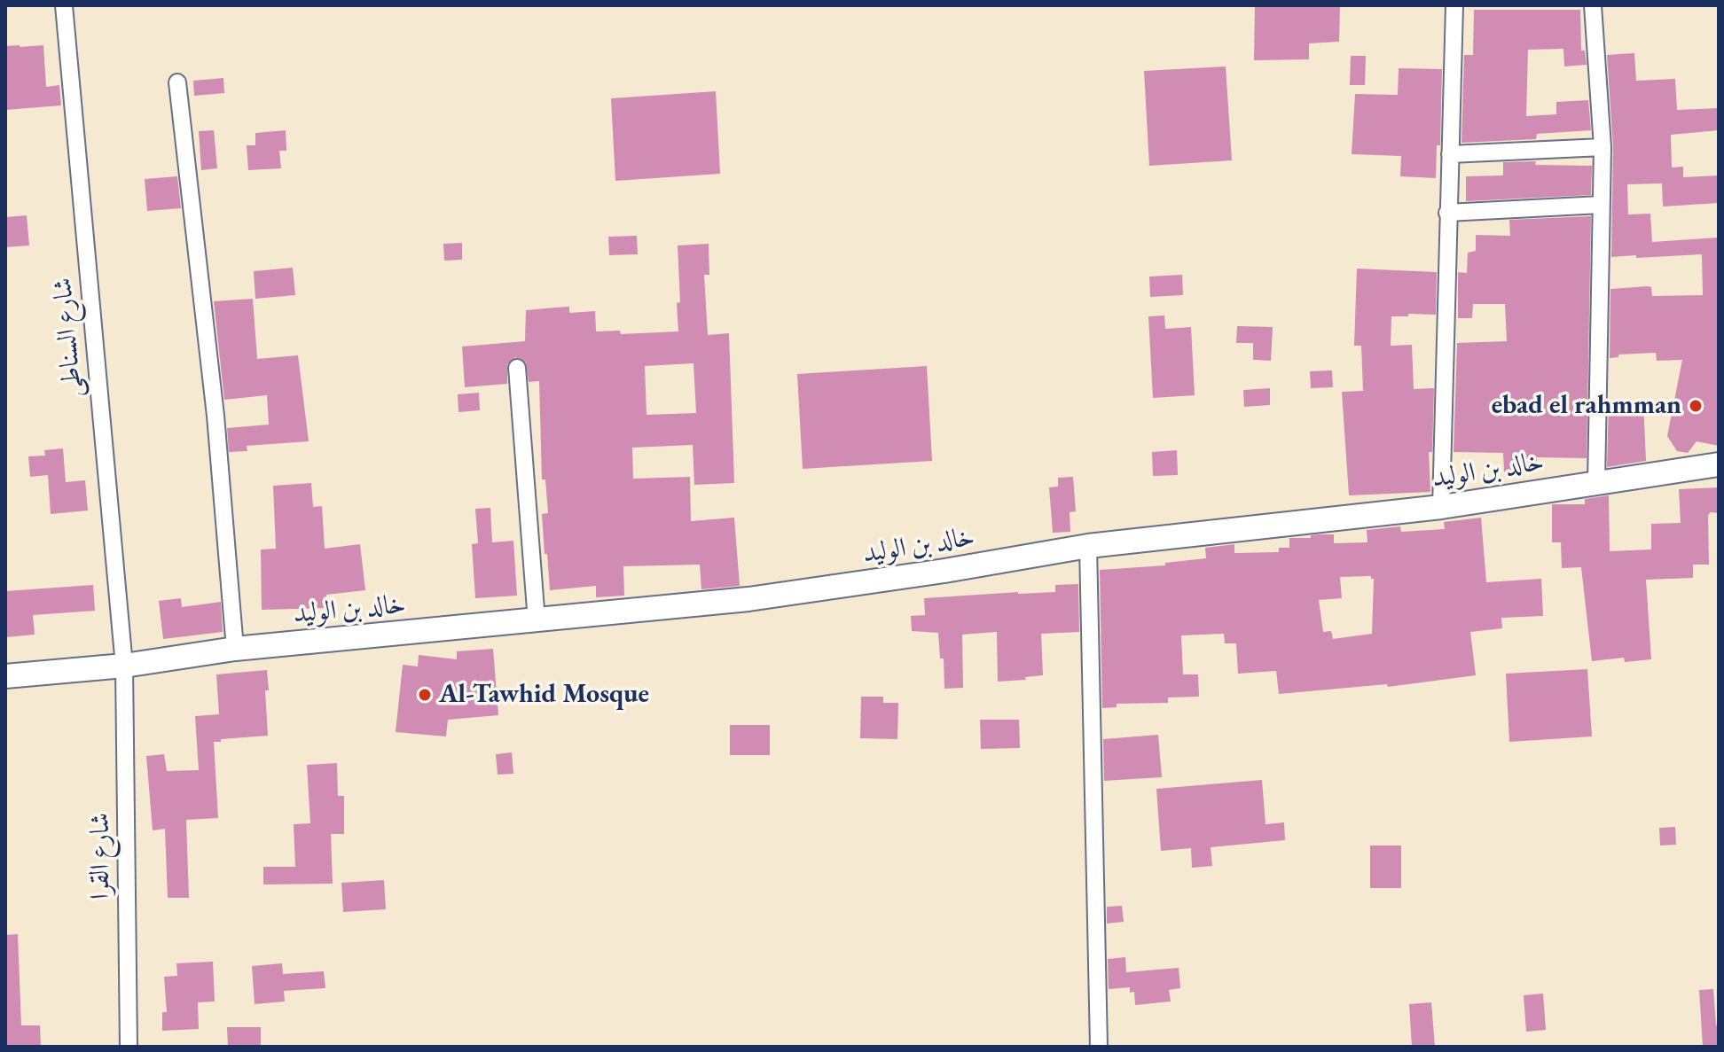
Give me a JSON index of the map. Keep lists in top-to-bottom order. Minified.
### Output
{"streets":{"main road":["خالد بن الوليد"],"street":["شارع السناطى","شارع القرا"]},"crossings":[["شارع السناطى","خالد بن الوليد"],["شارع السناطى","شارع القرا"],["خالد بن الوليد","شارع القرا"]],"places":["ebad el rahmman","Al-Tawhid Mosque"]}
